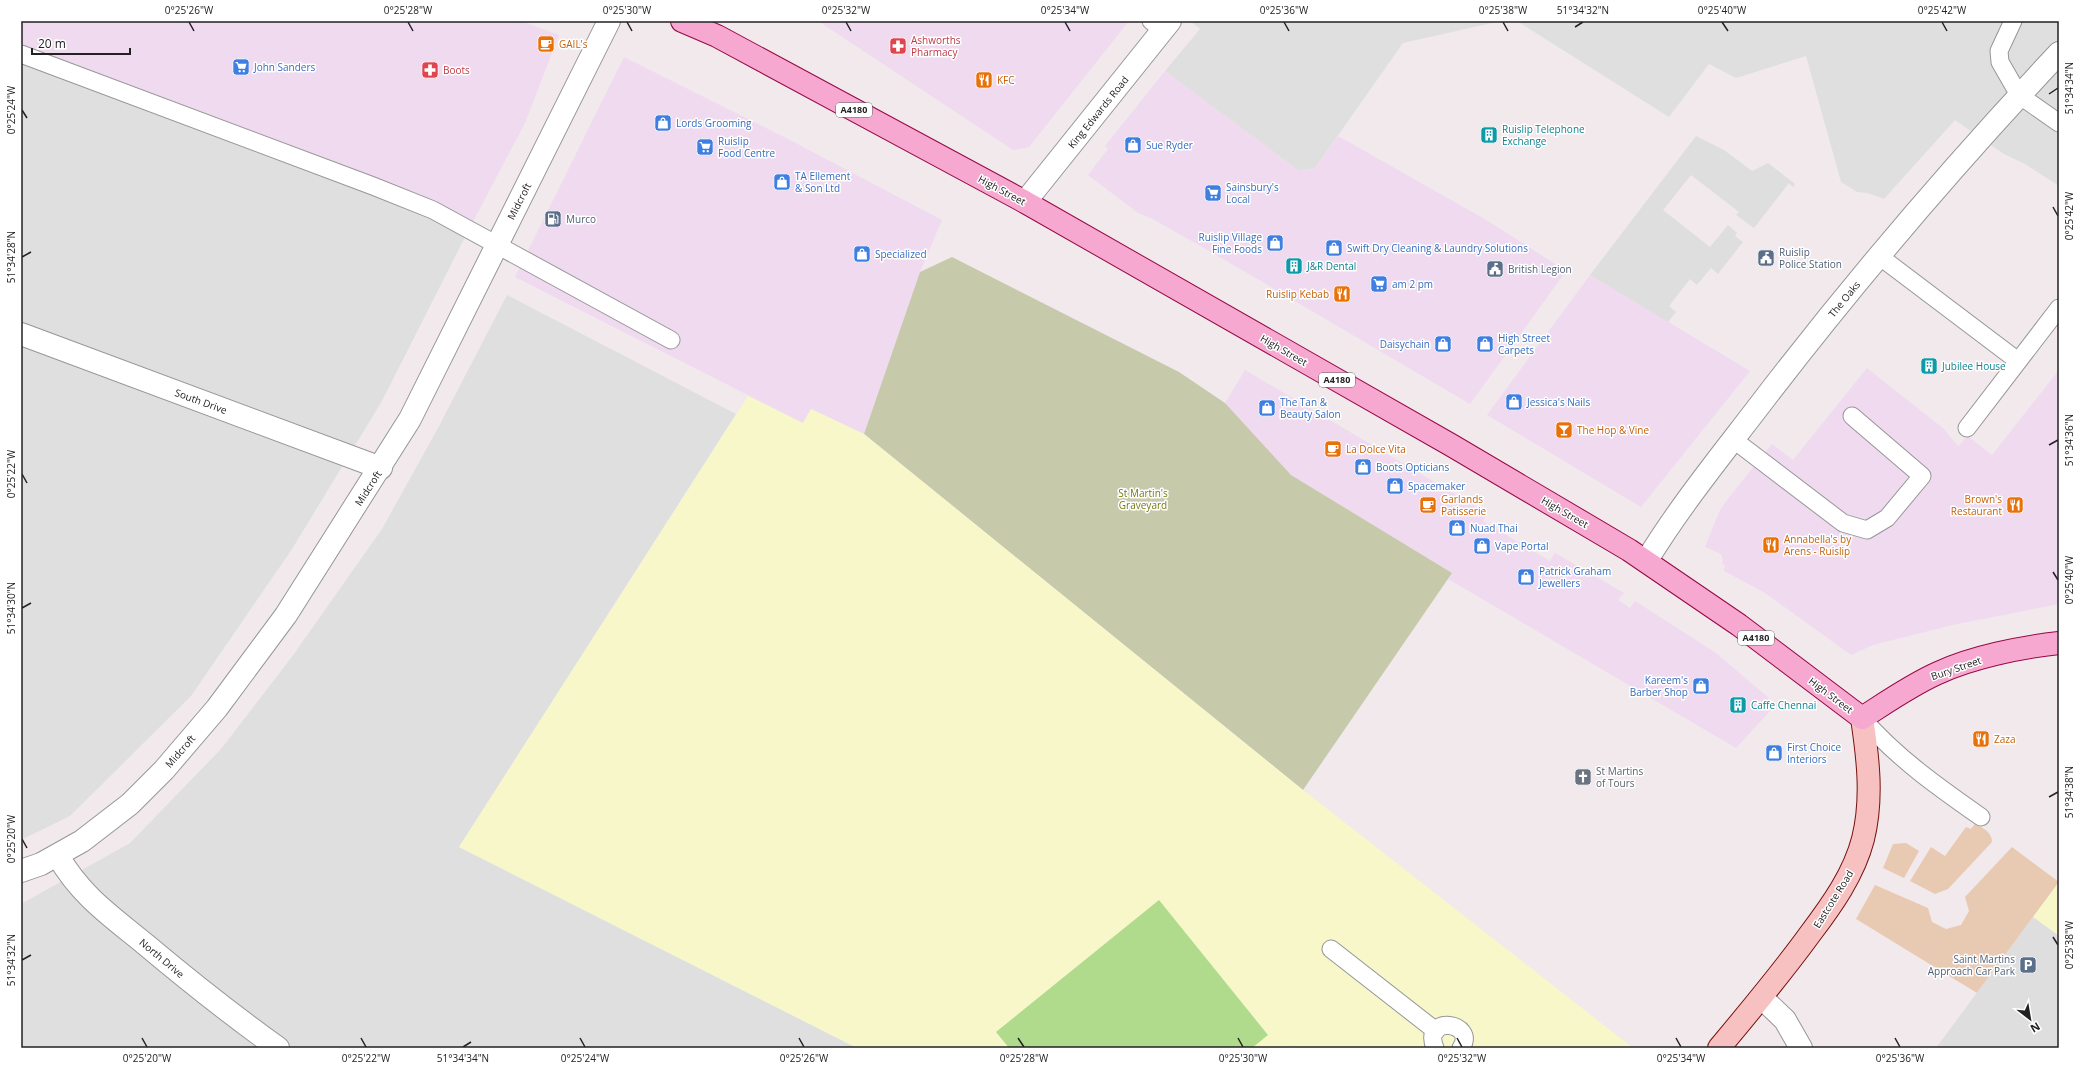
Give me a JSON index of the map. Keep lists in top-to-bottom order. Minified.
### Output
{"streets":{"main road":["A4180","High Street","Bury Street","Eastcote Road"],"street":["King Edwards Road","Midcroft","The Oaks","South Drive","North Drive"]},"crossings":[["King Edwards Road","High Street"],["High Street","The Oaks"],["High Street","Bury Street"],["High Street","Eastcote Road"],["Midcroft","South Drive"],["Midcroft","North Drive"],["Bury Street","Eastcote Road"]],"parks":["St Martin's Graveyard"],"places":{"cafe":["GAIL's","La Dolce Vita","Garlands Patisserie"],"pharmacy":["Ashworths Pharmacy","Boots"],"supermarket":["John Sanders","Ruislip Food Centre","Sainsbury's Local","am 2 pm"],"restaurant":["KFC","Ruislip Kebab","Brown's Restaurant","Annabella's by Arens - Ruislip","Zaza"],"shop":["Lords Grooming","Sue Ryder","TA Ellement & Son Ltd","Ruislip Village Fine Foods","Swift Dry Cleaning & Laundry Solutions","Specialized","Daisychain","High Street Carpets","Jessica's Nails","The Tan & Beauty Salon","Boots Opticians","Spacemaker","Nuad Thai","Vape Portal","Patrick Graham Jewellers","Kareem's Barber Shop","First Choice Interiors"],"building":["Ruislip Telephone Exchange","J&R Dental","Jubilee House","Caffe Chennai"],"fuel station":["Murco"],"public building":["Ruislip Police Station","British Legion"],"bar":["The Hop & Vine"],"church":["St Martins of Tours"],"parking":["Saint Martins Approach Car Park"]},"scale_bar":"20 m","north":"bottom right","coordinates":["0°25'26\"W","0°25'28\"W","0°25'30\"W","0°25'32\"W","0°25'34\"W","0°25'36\"W","0°25'38\"W","51°34'32\"N","0°25'40\"W","0°25'42\"W","51°34'34\"N","0°25'24\"W","51°34'28\"N","51°34'36\"N","0°25'22\"W","51°34'30\"N","51°34'38\"N","0°25'20\"W"]}
